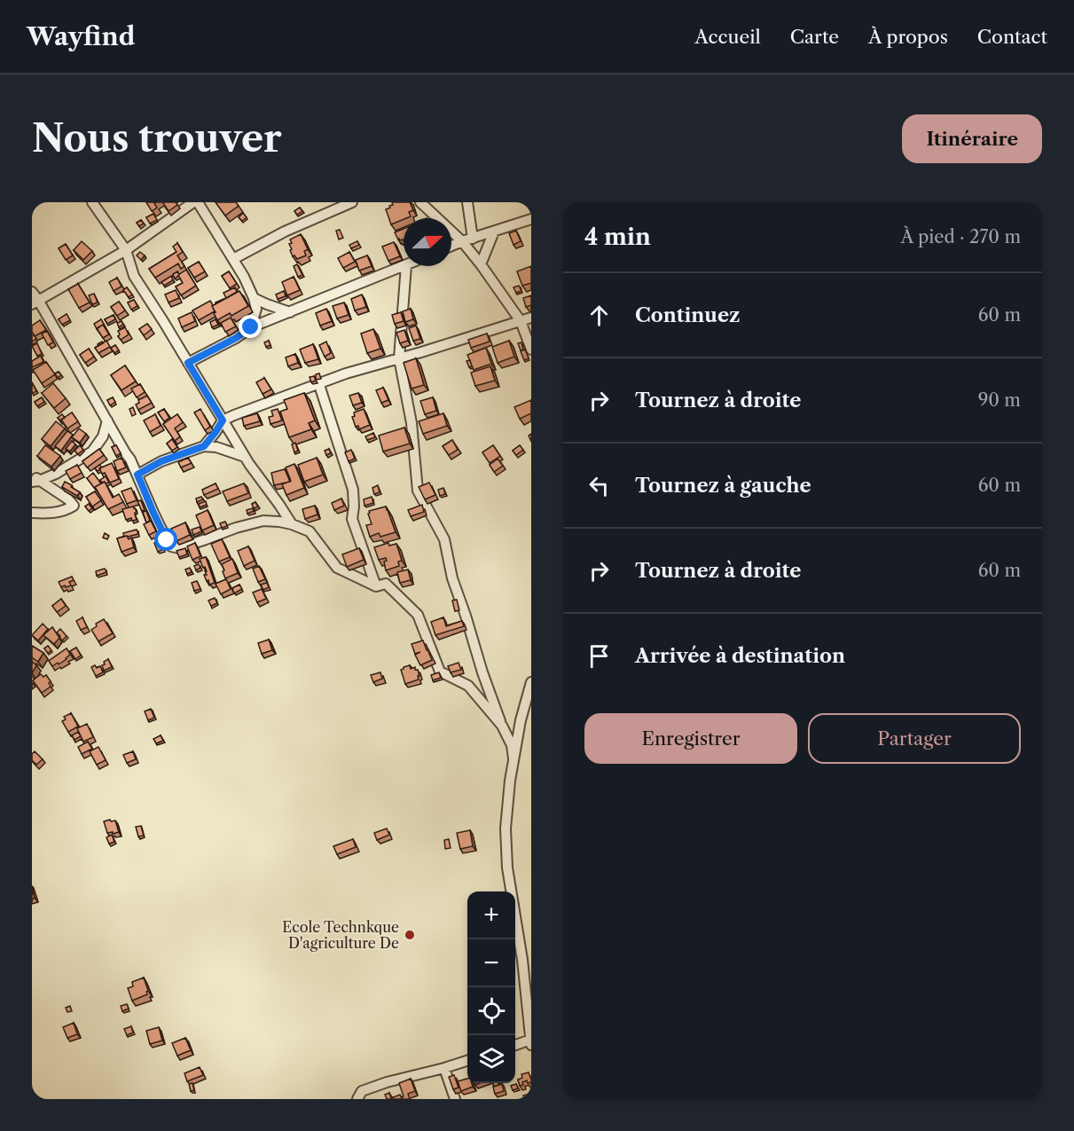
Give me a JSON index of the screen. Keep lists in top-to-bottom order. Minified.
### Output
{"places":["Ecole Technkque D'agriculture De"],"north":"right","page":{"header":"Wayfind","nav":["Accueil","Carte","À propos","Contact"],"buttons":["Itinéraire",["Enregistrer","Partager"]],"title":"Nous trouver","heading":["4 min","À pied · 270 m"],"list":[["Continuez","60 m"],["Tournez à droite","90 m"],["Tournez à gauche","60 m"],["Tournez à droite","60 m"],"Arrivée à destination"],"map_buttons":["+","−"]}}
